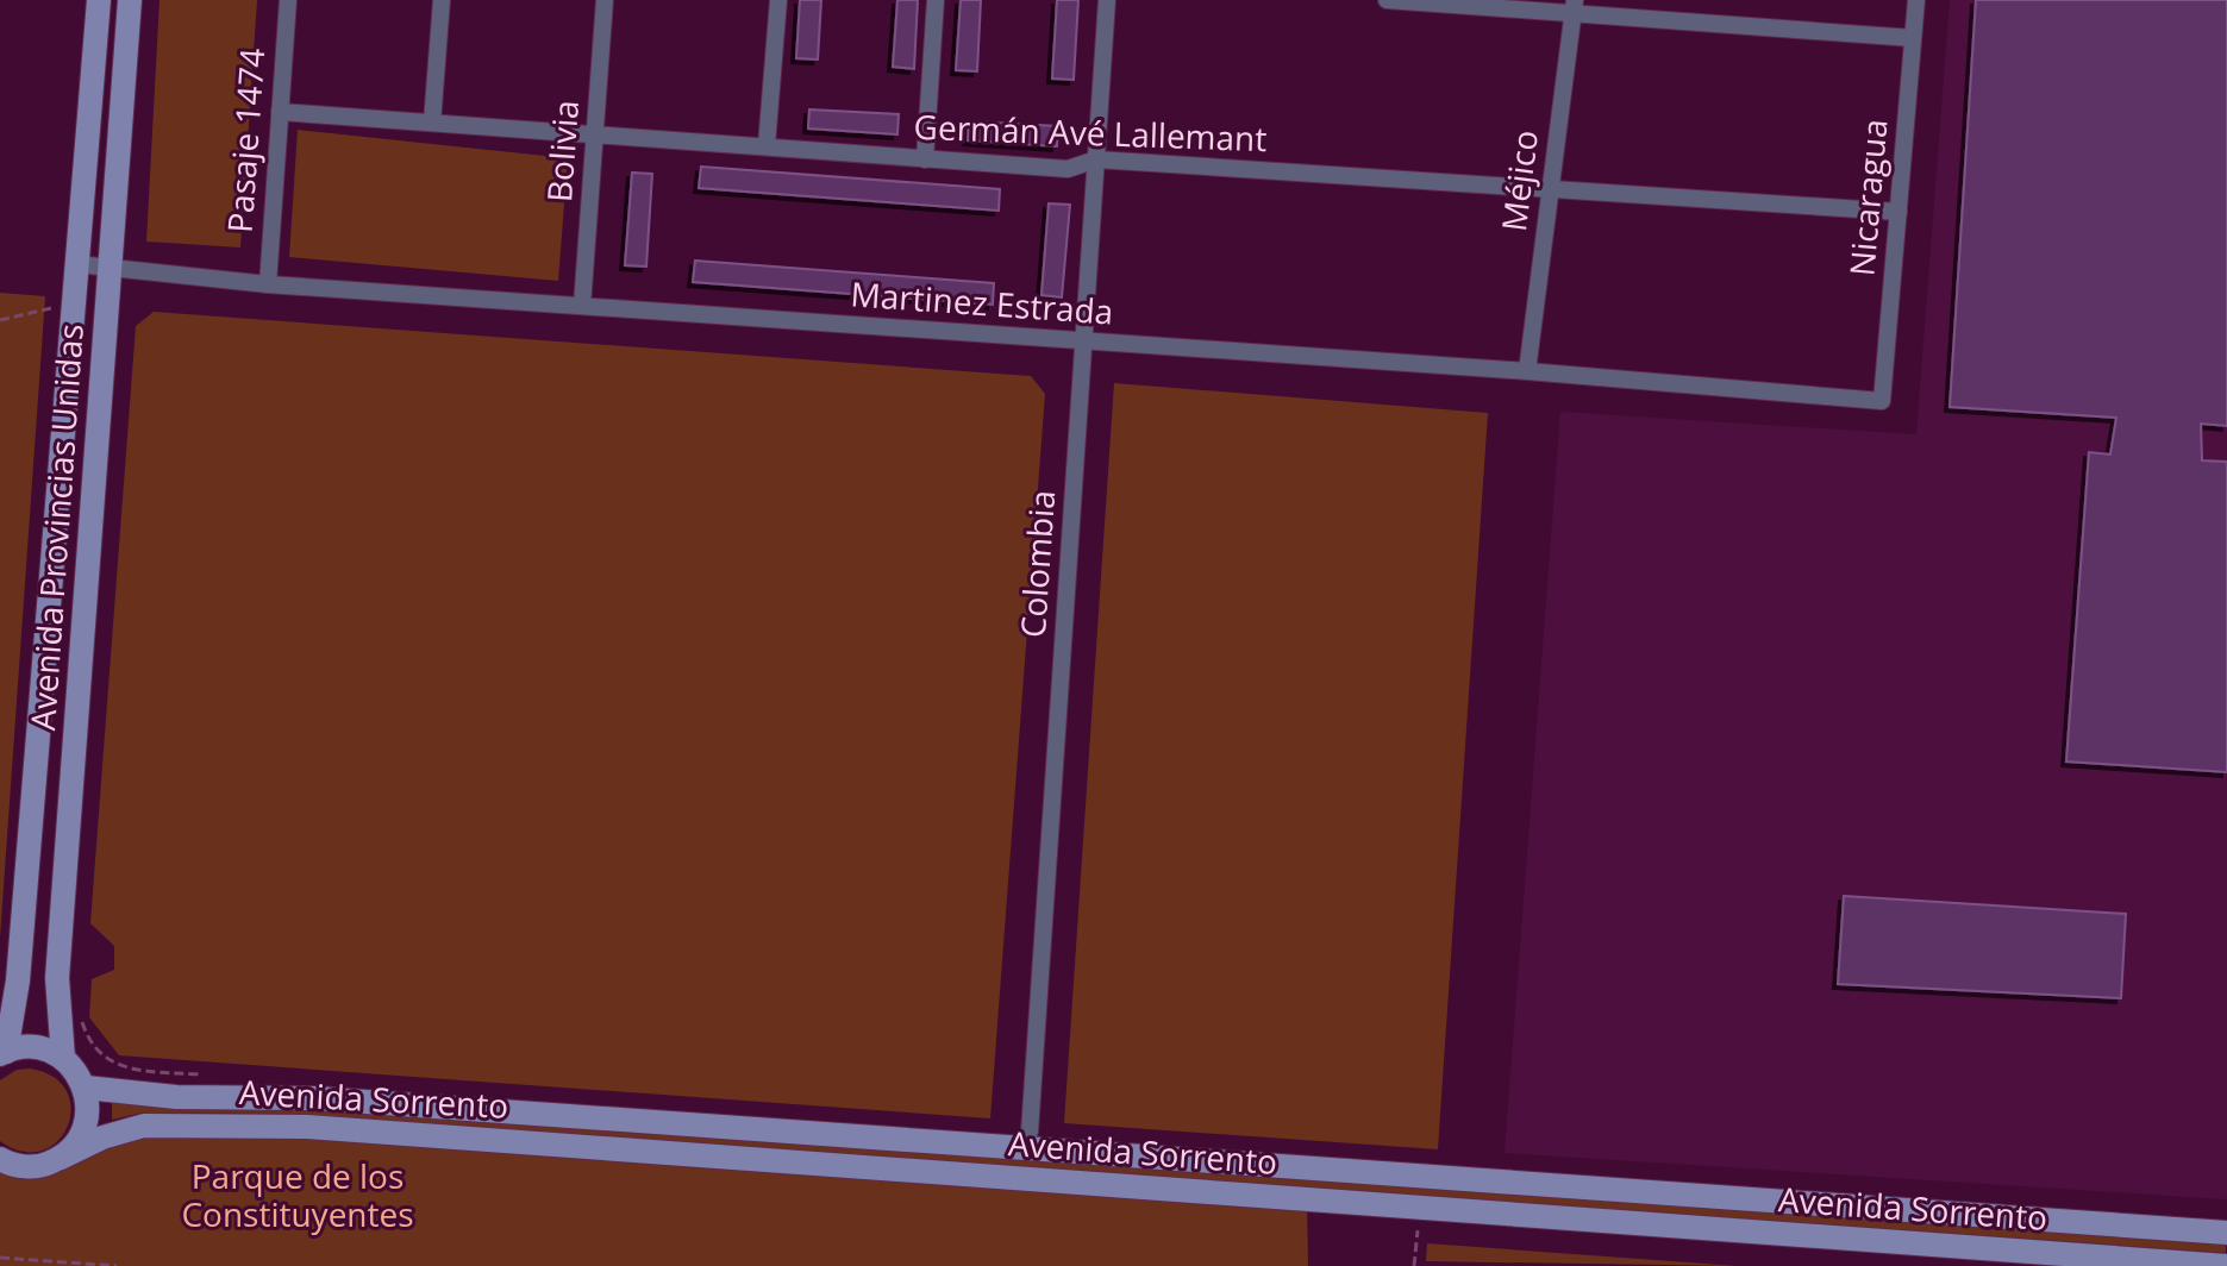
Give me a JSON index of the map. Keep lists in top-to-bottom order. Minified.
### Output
{"streets":{"main road":["Avenida Provincias Unidas","Avenida Sorrento"],"street":["Germán Avé Lallemant","Pasaje 1474","Bolivia","Méjico","Nicaragua","Martinez Estrada","Colombia"]},"crossings":[["Germán Avé Lallemant","Pasaje 1474"],["Germán Avé Lallemant","Bolivia"],["Germán Avé Lallemant","Méjico"],["Germán Avé Lallemant","Nicaragua"],["Germán Avé Lallemant","Colombia"],["Pasaje 1474","Martinez Estrada"],["Bolivia","Martinez Estrada"],["Méjico","Martinez Estrada"],["Nicaragua","Martinez Estrada"],["Martinez Estrada","Avenida Provincias Unidas"],["Martinez Estrada","Colombia"]],"parks":["Parque de los Constituyentes"]}
